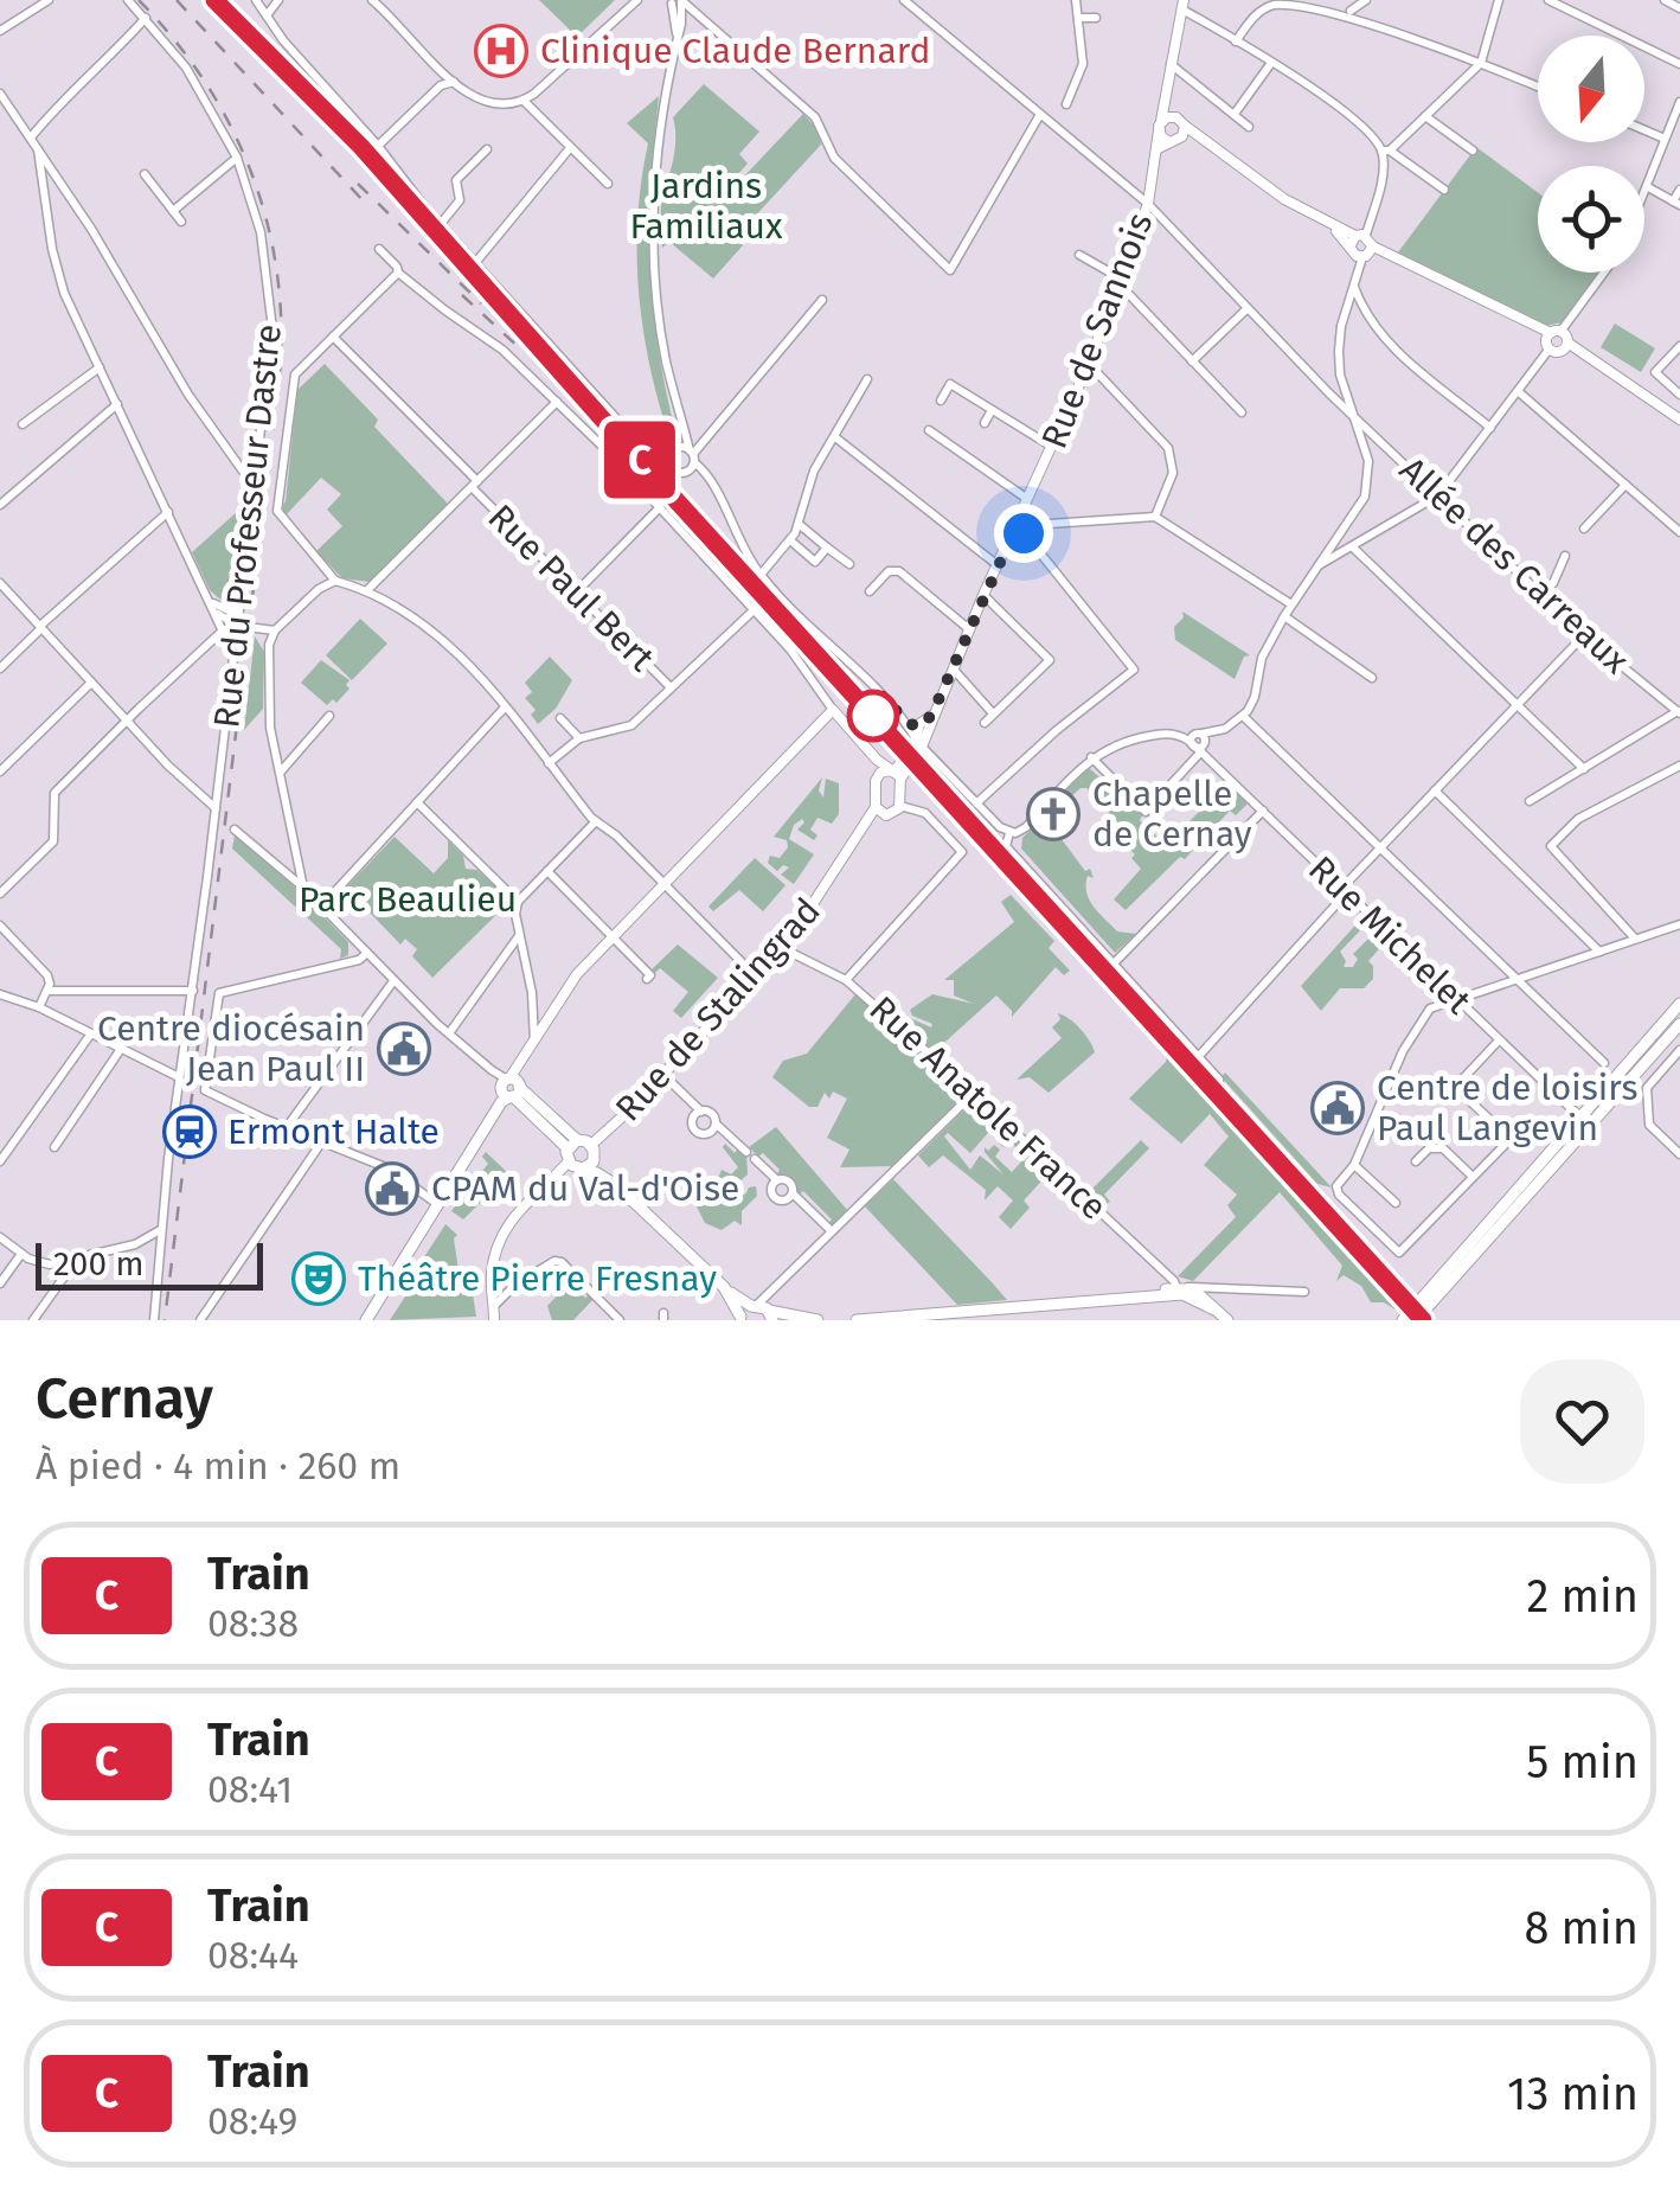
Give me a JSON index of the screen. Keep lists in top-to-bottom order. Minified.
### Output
{"streets":{"street":["Rue de Sannois","Rue du Professeur Dastre","Allée des Carreaux","Rue Paul Bert","Rue Michelet","Rue de Stalingrad","Rue Anatole France"]},"crossings":[["Rue de Sannois","Allée des Carreaux"],["Rue de Stalingrad","Rue Anatole France"]],"parks":["Jardins Familiaux","Parc Beaulieu"],"places":{"hospital":["Clinique Claude Bernard"],"church":["Chapelle de Cernay"],"public building":["Centre diocésain Jean Paul II","Centre de loisirs Paul Langevin","CPAM du Val-d'Oise"],"station":["Ermont Halte"],"theatre":["Théâtre Pierre Fresnay"]},"scale_bar":"200 m","north":"bottom","page":{"on_map":"C","scale":"200 m","heading":["Cernay","À pied · 4 min · 260 m"],"list":[{"mark":"C","name":"Train","note":"08:38","value":"2 min"},{"mark":"C","name":"Train","note":"08:41","value":"5 min"},{"mark":"C","name":"Train","note":"08:44","value":"8 min"},{"mark":"C","name":"Train","note":"08:49","value":"13 min"}]}}
